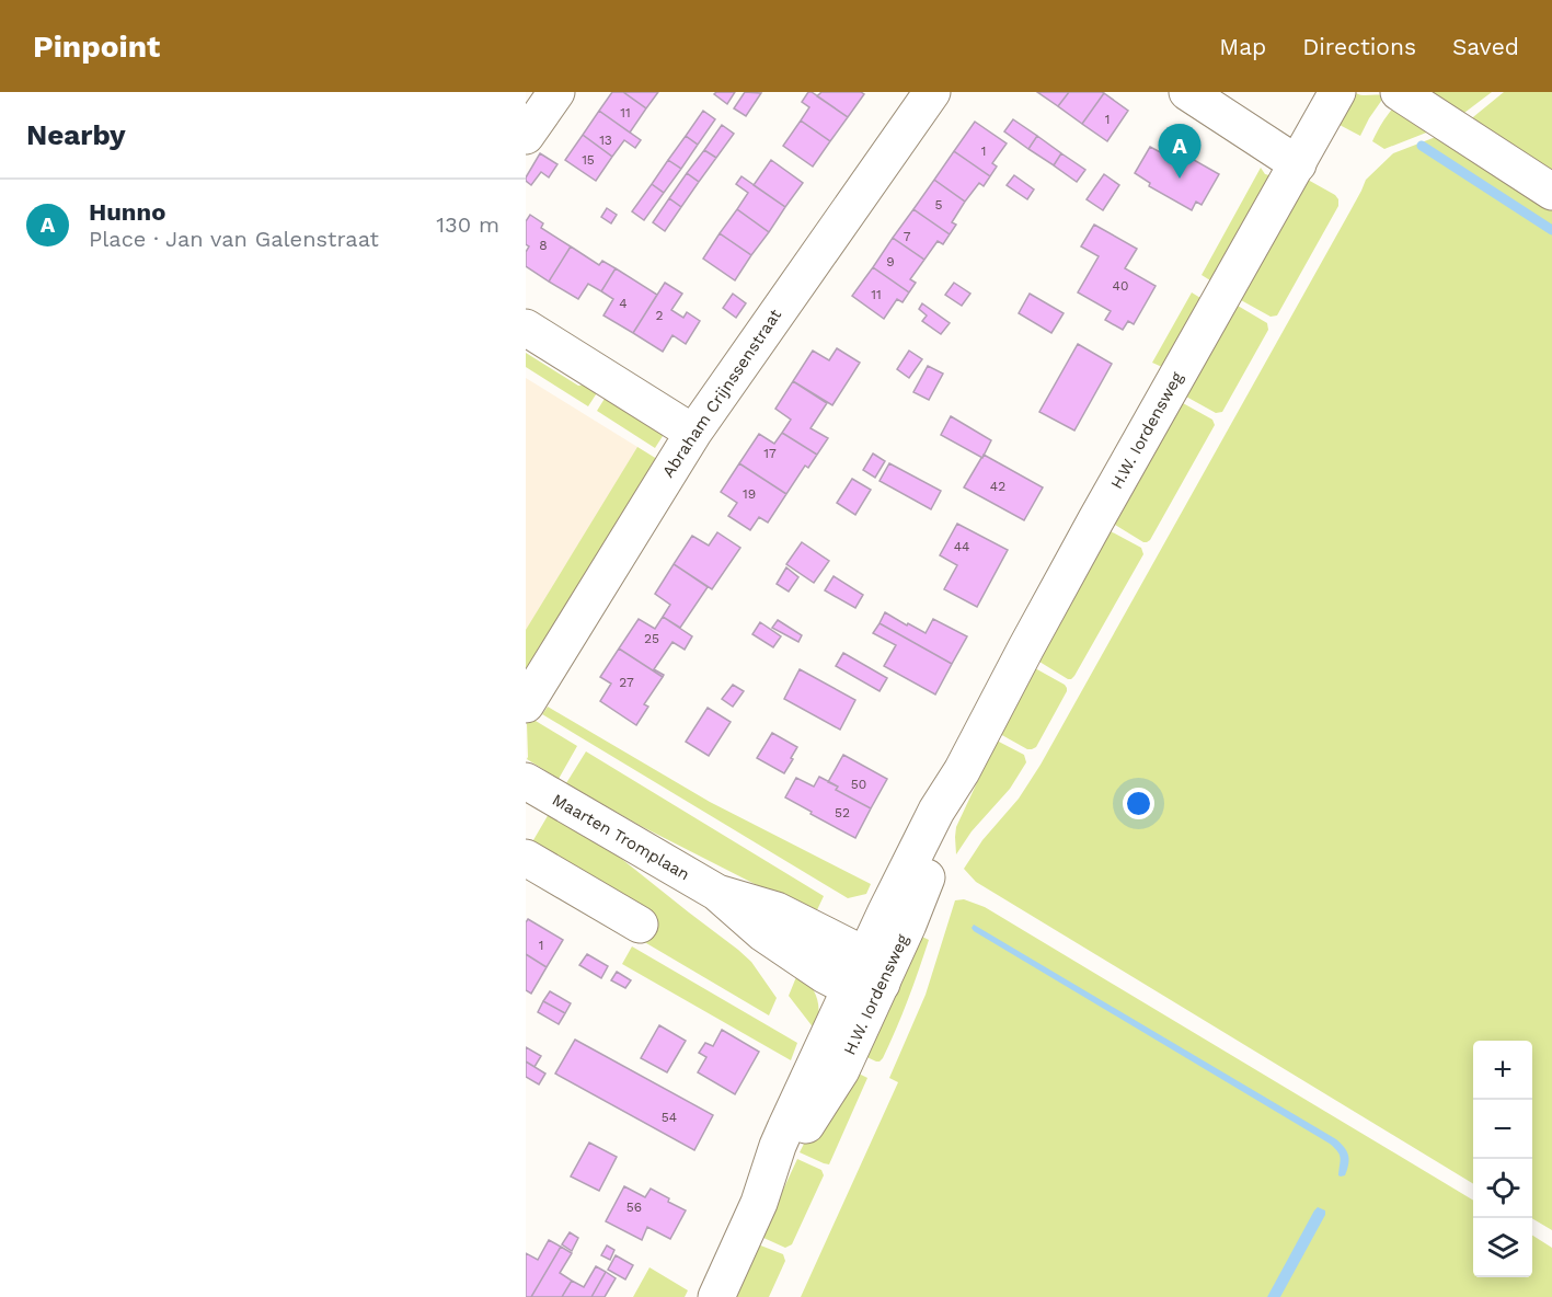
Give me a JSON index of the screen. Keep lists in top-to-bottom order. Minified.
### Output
{"streets":{"street":["Abraham Crijnssenstraat","H.W. Iordensweg","Maarten Tromplaan"]},"crossings":[["H.W. Iordensweg","Maarten Tromplaan"]],"house_numbers":["11","1","13","1","15","5","7","8","9","40","11","4","2","17","42","19","44","25","27","50","52","1","54","56"],"page":{"header":"Pinpoint","nav":["Map","Directions","Saved"],"heading":"Nearby","pins":"A","list":[{"mark":"A","name":"Hunno","note":"Place · Jan van Galenstraat","value":"130 m"}],"map_buttons":["+","−"]}}
